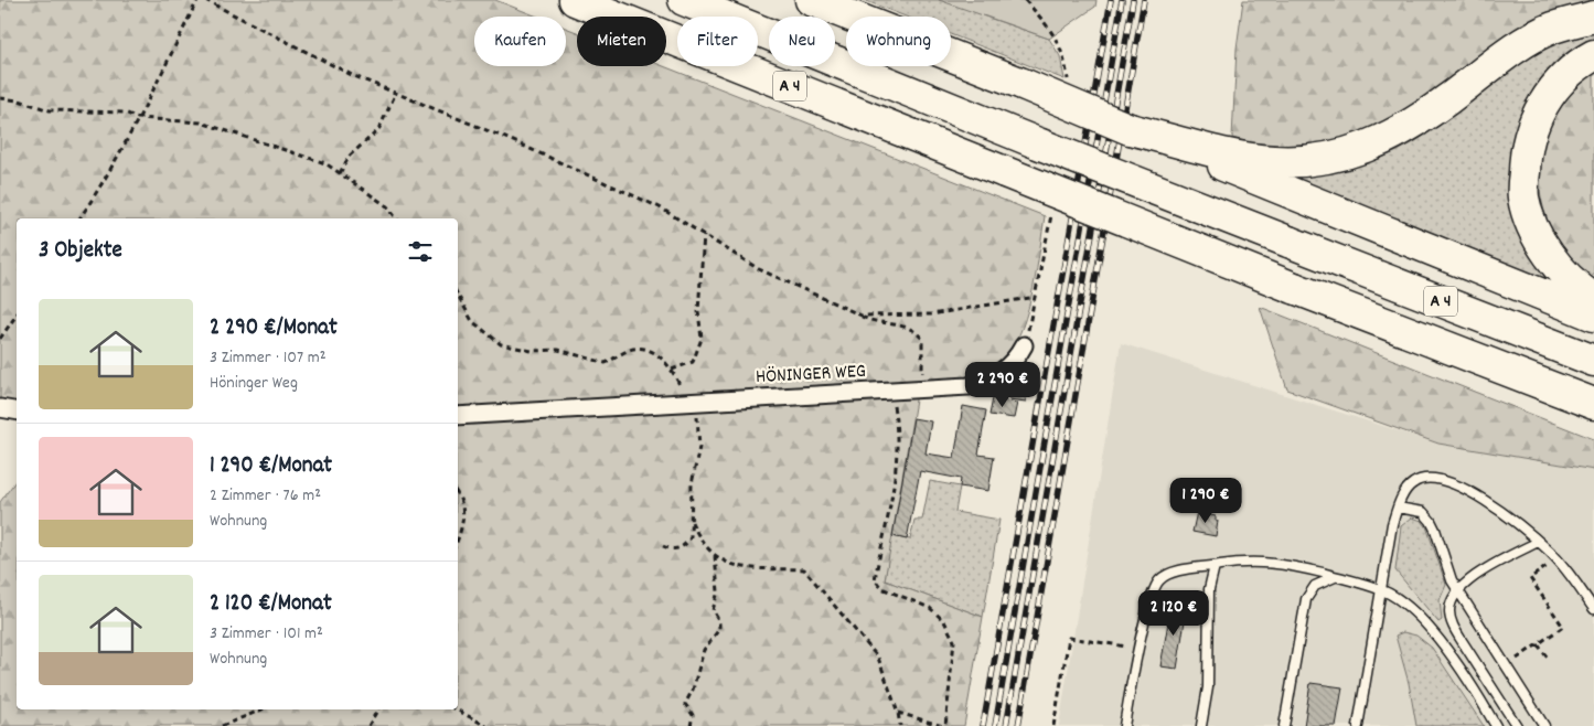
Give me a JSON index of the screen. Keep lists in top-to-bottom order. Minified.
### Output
{"streets":{"highway":["A 4"],"street":["HÖNINGER WEG"]},"page":{"chip":["Kaufen","Mieten","Filter","Neu","Wohnung"],"heading":"3 Objekte","list":[{"name":"2 290 €/Monat","note":"3 Zimmer · 107 m² · Höninger Weg"},{"name":"1 290 €/Monat","note":"2 Zimmer · 76 m² · Wohnung"},{"name":"2 120 €/Monat","note":"3 Zimmer · 101 m² · Wohnung"}],"price":["2 290 €","1 290 €","2 120 €"]}}
